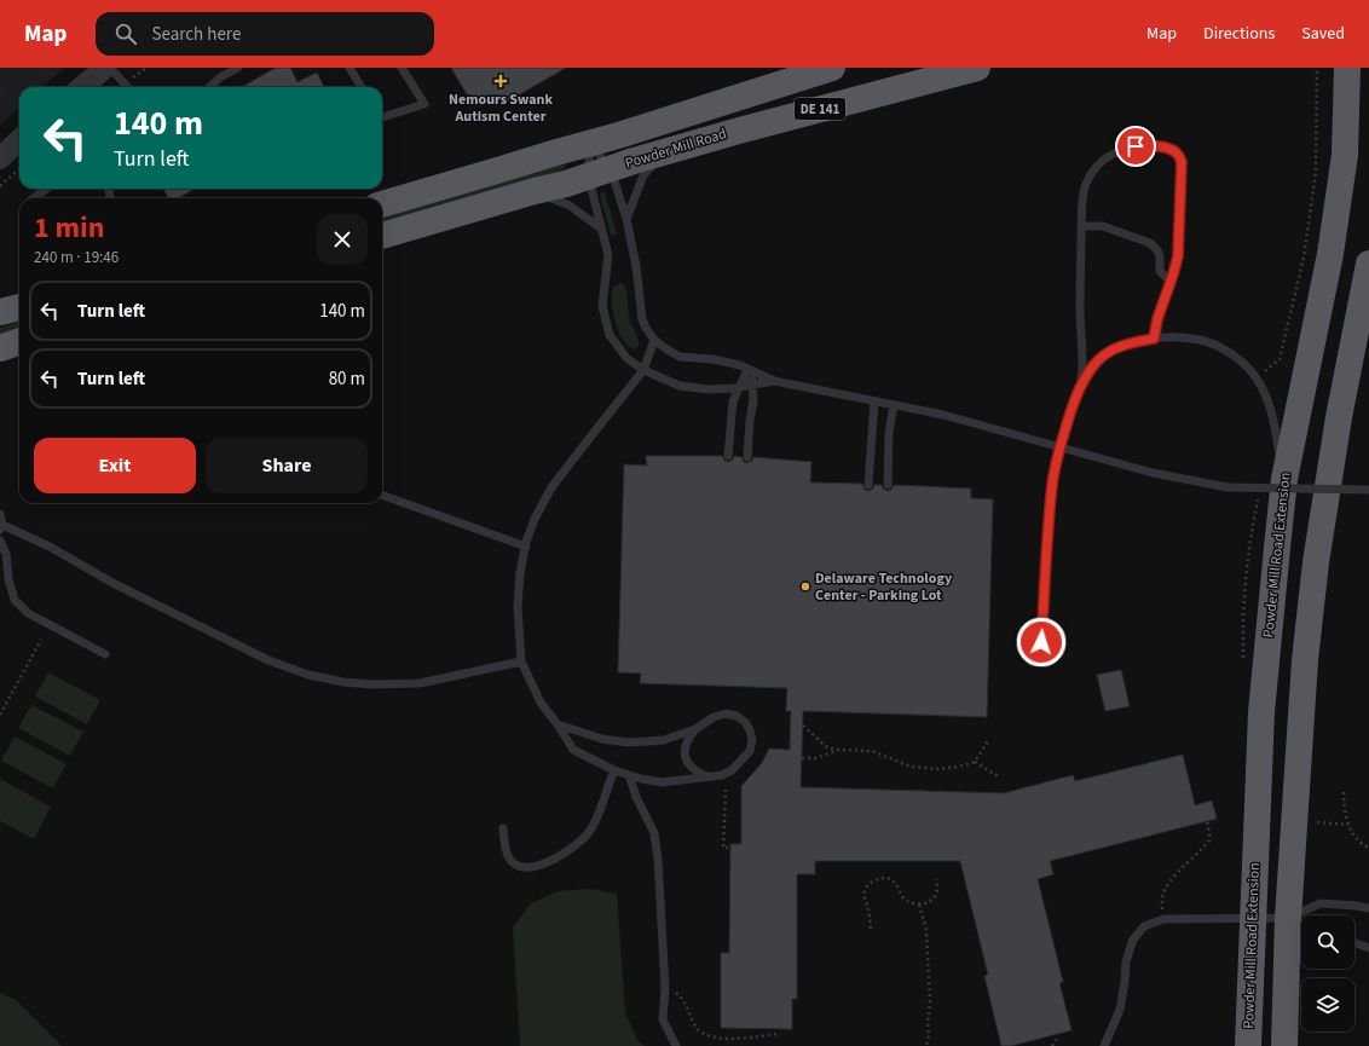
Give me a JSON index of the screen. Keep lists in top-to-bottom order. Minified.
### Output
{"streets":{"highway":["DE 141","Powder Mill Road","Powder Mill Road Extension"]},"places":{"health":["Nemours Swank Autism Center"],"other":["Delaware Technology Center - Parking Lot"]},"page":{"header":"Map","search":"Search here","nav":["Map","Directions","Saved"],"turn":["140 m","Turn left"],"heading":["1 min","240 m · 19:46"],"list":[{"name":"Turn left","value":"140 m"},{"name":"Turn left","value":"80 m"}],"buttons":["Exit","Share"]}}
